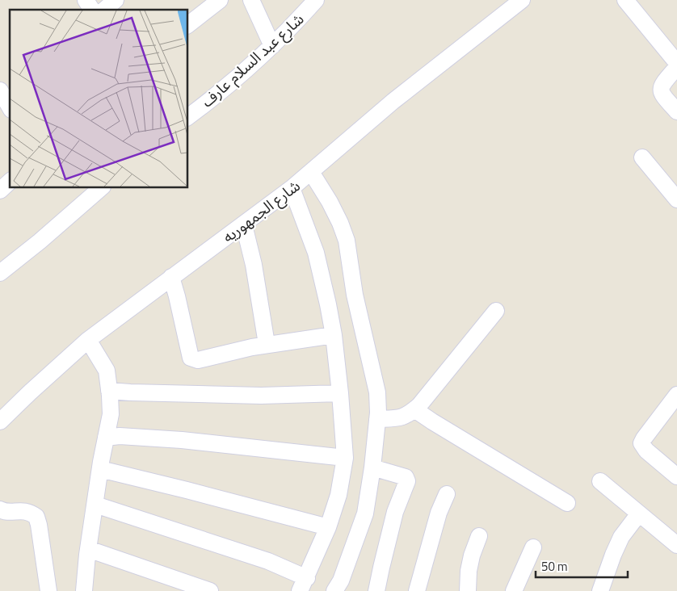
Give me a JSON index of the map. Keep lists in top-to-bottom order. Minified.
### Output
{"streets":{"street":["شارع عبد السلام عارف","شارع الجمهوريه"]},"scale_bar":"50 m"}
